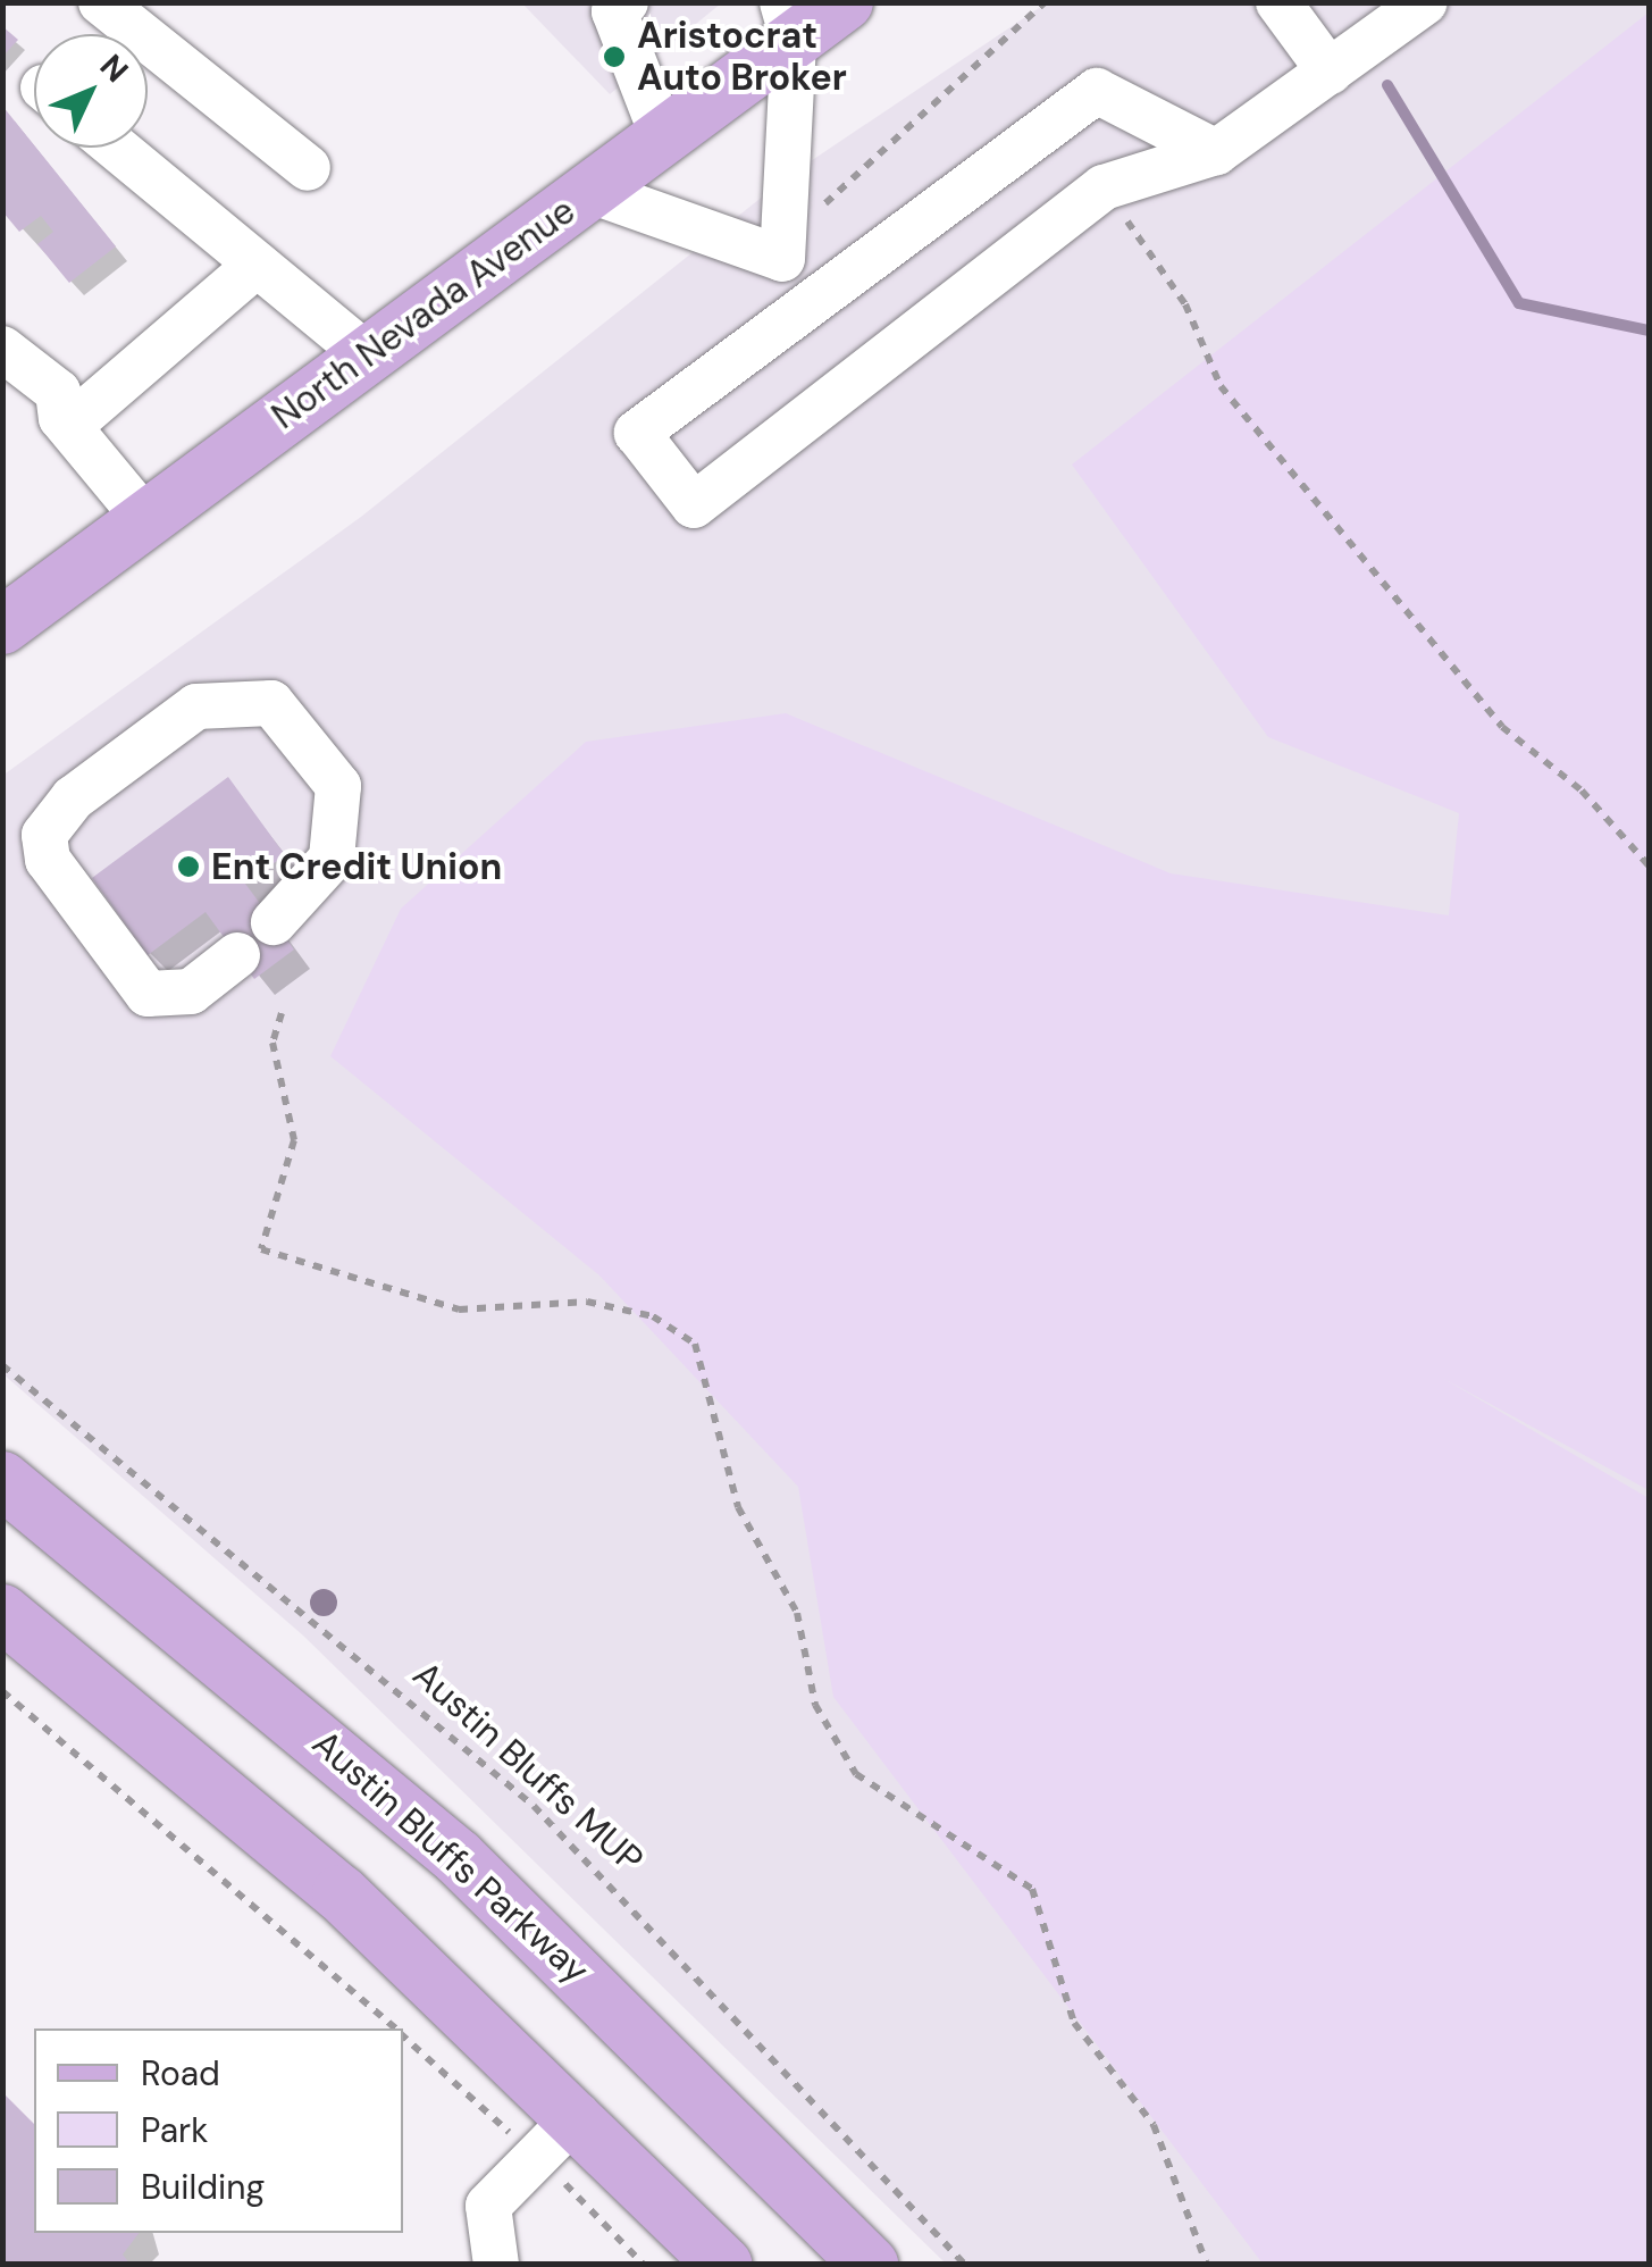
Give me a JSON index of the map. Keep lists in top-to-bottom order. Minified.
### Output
{"streets":{"main road":["North Nevada Avenue","Austin Bluffs Parkway"],"path":["Austin Bluffs MUP"]},"places":["Aristocrat Auto Broker","Ent Credit Union"],"legend":["Road","Park","Building"],"north":"top right"}
